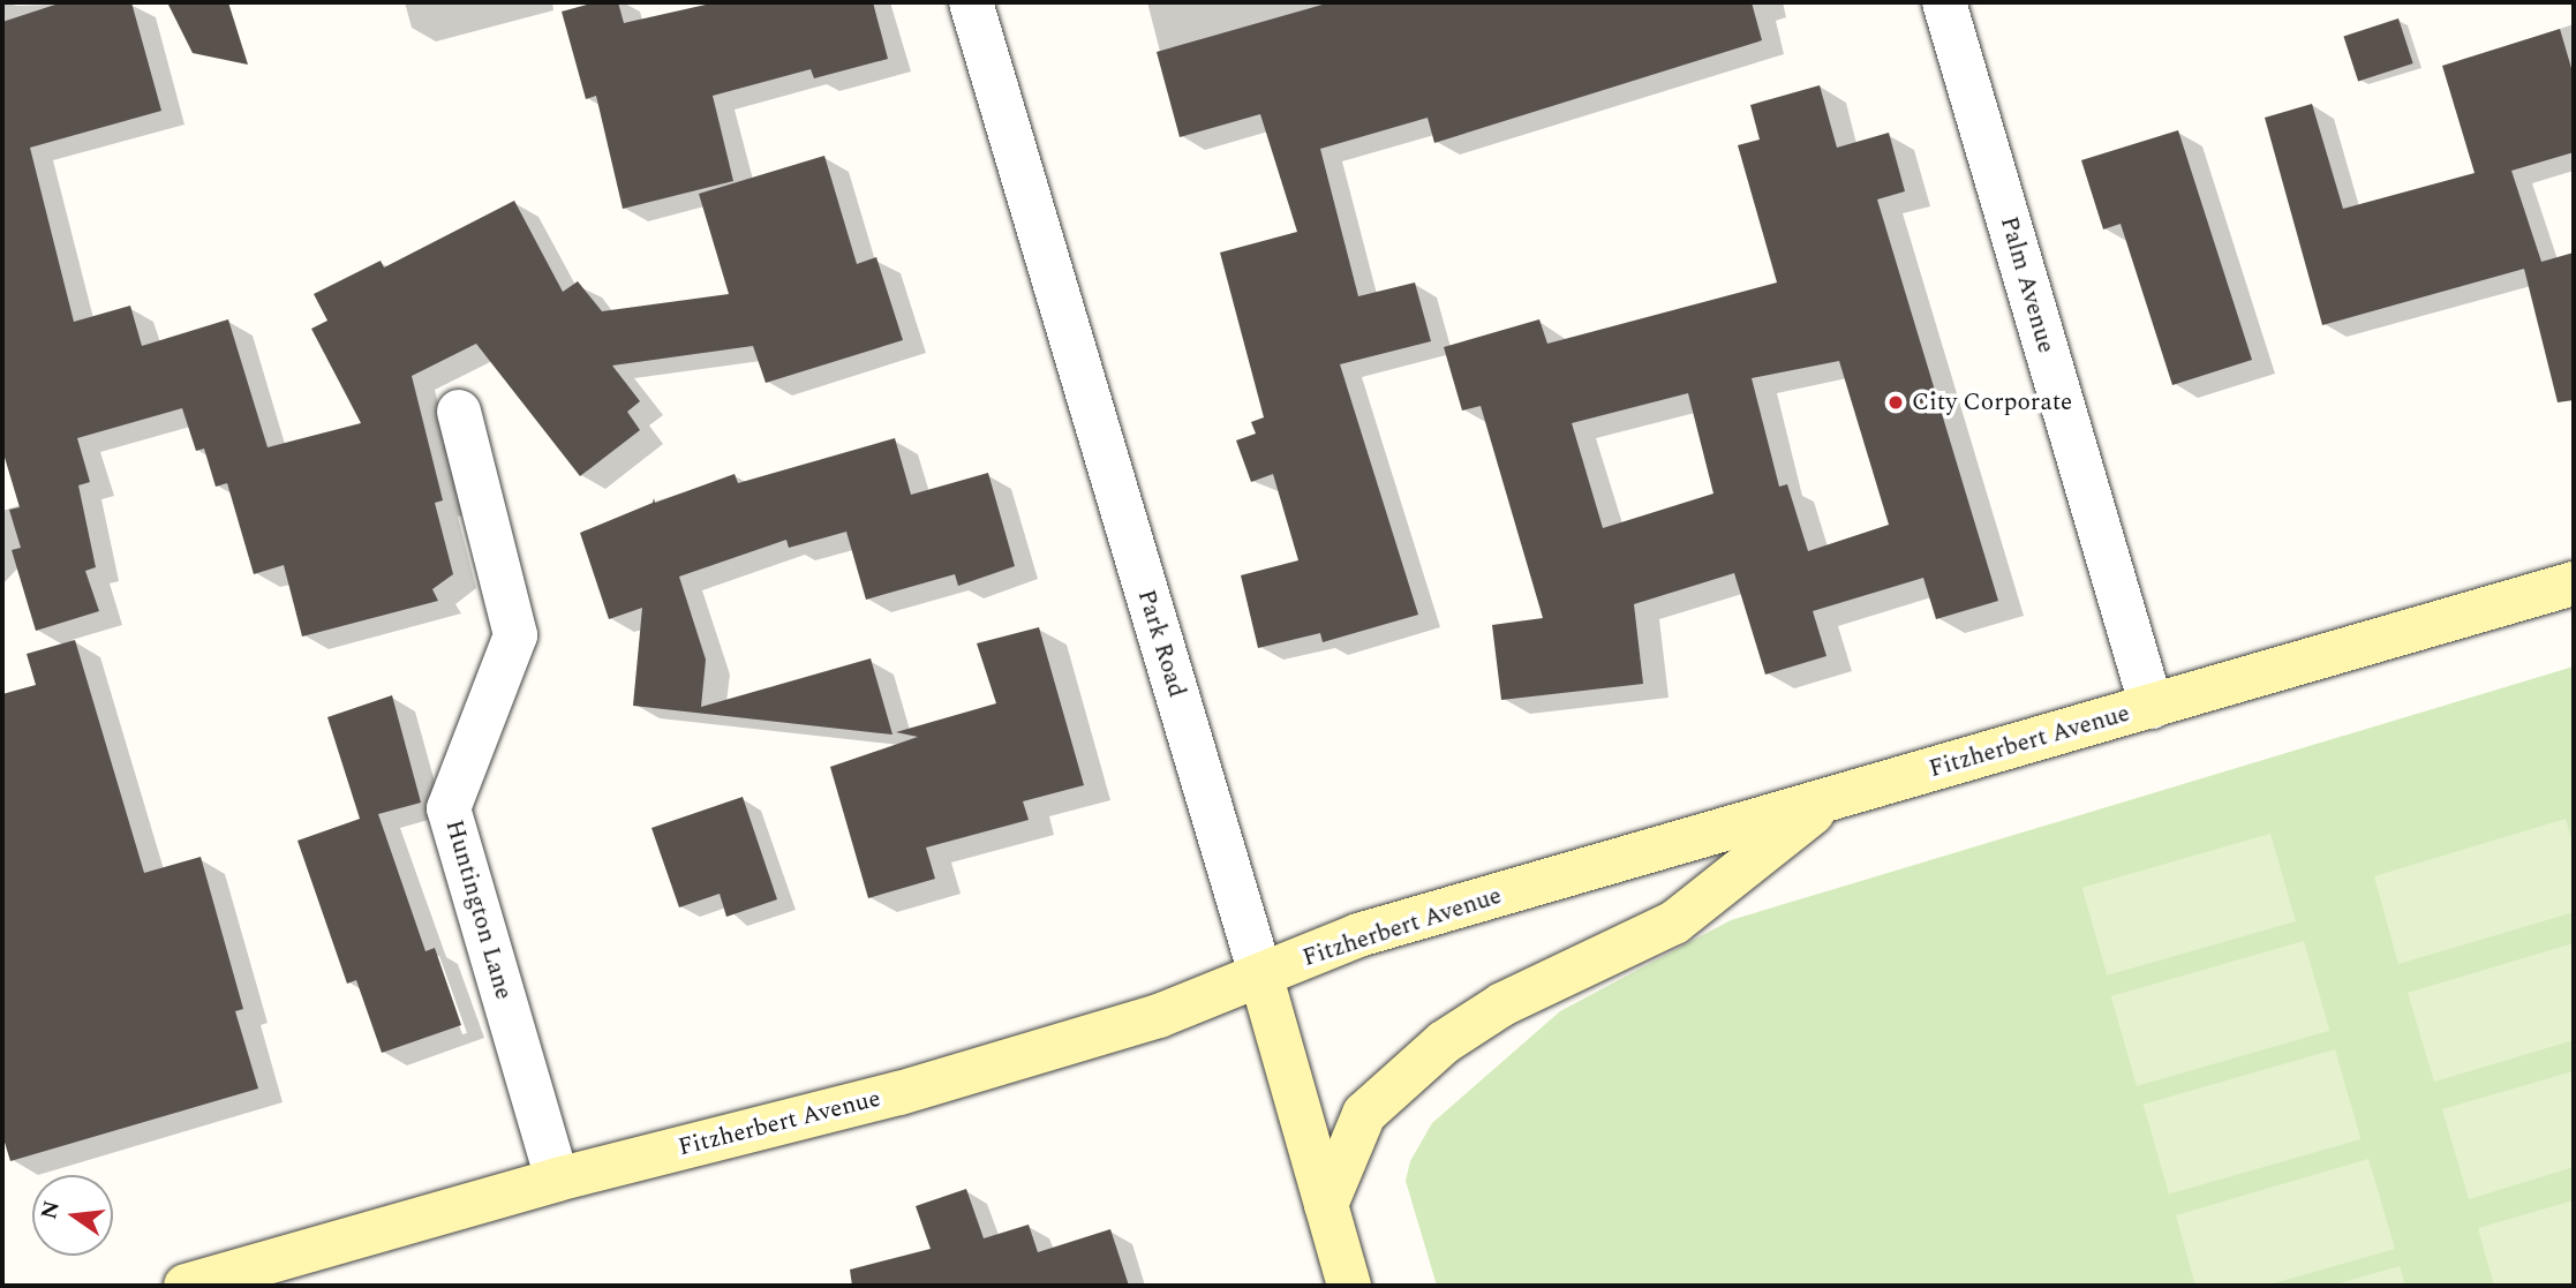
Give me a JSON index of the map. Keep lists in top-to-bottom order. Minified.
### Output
{"streets":{"main road":["Park Road","Fitzherbert Avenue"],"street":["Palm Avenue","Huntington Lane"]},"crossings":[["Palm Avenue","Fitzherbert Avenue"],["Park Road","Fitzherbert Avenue"],["Fitzherbert Avenue","Huntington Lane"]],"places":["City Corporate"],"north":"left"}
